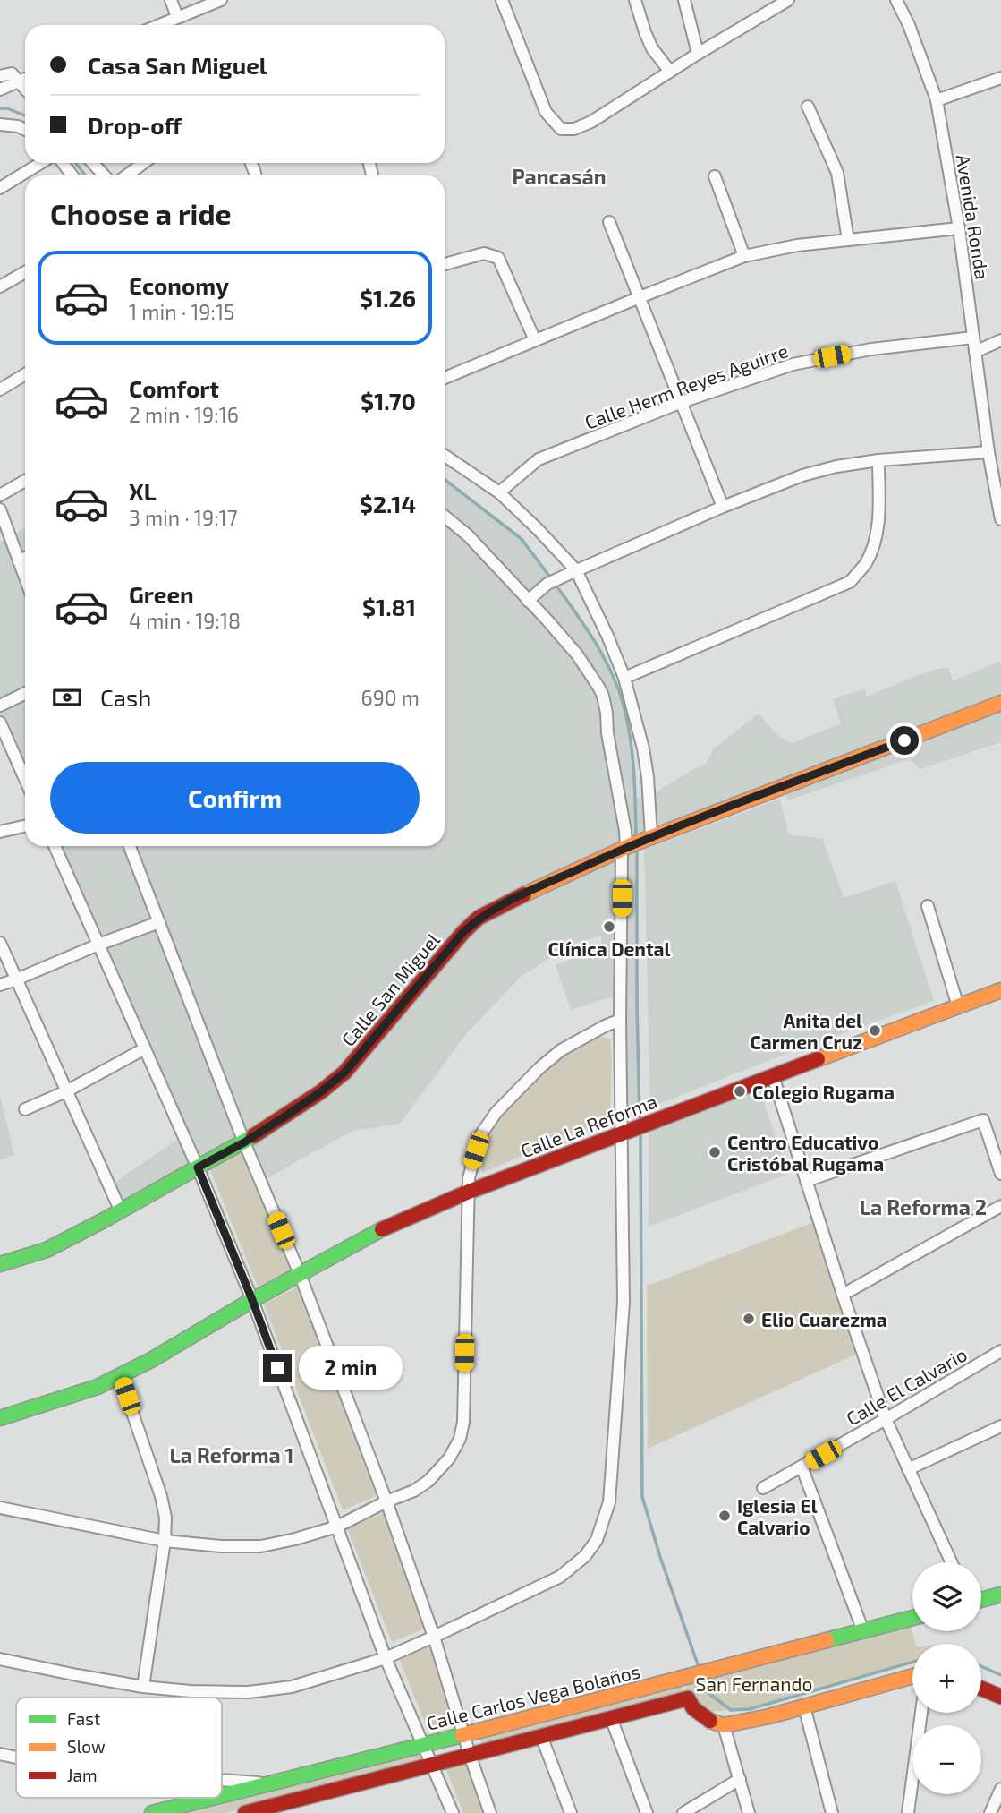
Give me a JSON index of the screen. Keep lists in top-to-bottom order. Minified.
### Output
{"streets":{"street":["Avenida Ronda","Calle Herm Reyes Aguirre","Calle San Miguel","Calle La Reforma","Calle El Calvario","Calle Carlos Vega Bolaños"]},"crossings":[["Avenida Ronda","Calle Herm Reyes Aguirre"]],"districts":["Pancasán","La Reforma 2","La Reforma 1"],"parks":["San Fernando"],"places":["Clínica Dental","Anita del Carmen Cruz","Colegio Rugama","Centro Educativo Cristóbal Rugama","Elio Cuarezma","Iglesia El Calvario"],"legend":["Fast","Slow","Jam"],"page":{"banner":["Casa San Miguel","Drop-off"],"heading":"Choose a ride","list":[{"name":"Economy","note":"1 min · 19:15","value":"$1.26"},{"name":"Comfort","note":"2 min · 19:16","value":"$1.70"},{"name":"XL","note":"3 min · 19:17","value":"$2.14"},{"name":"Green","note":"4 min · 19:18","value":"$1.81"}],"pay":["Cash","690 m"],"buttons":"Confirm","bubble":"2 min","map_buttons":["+","−"]}}
